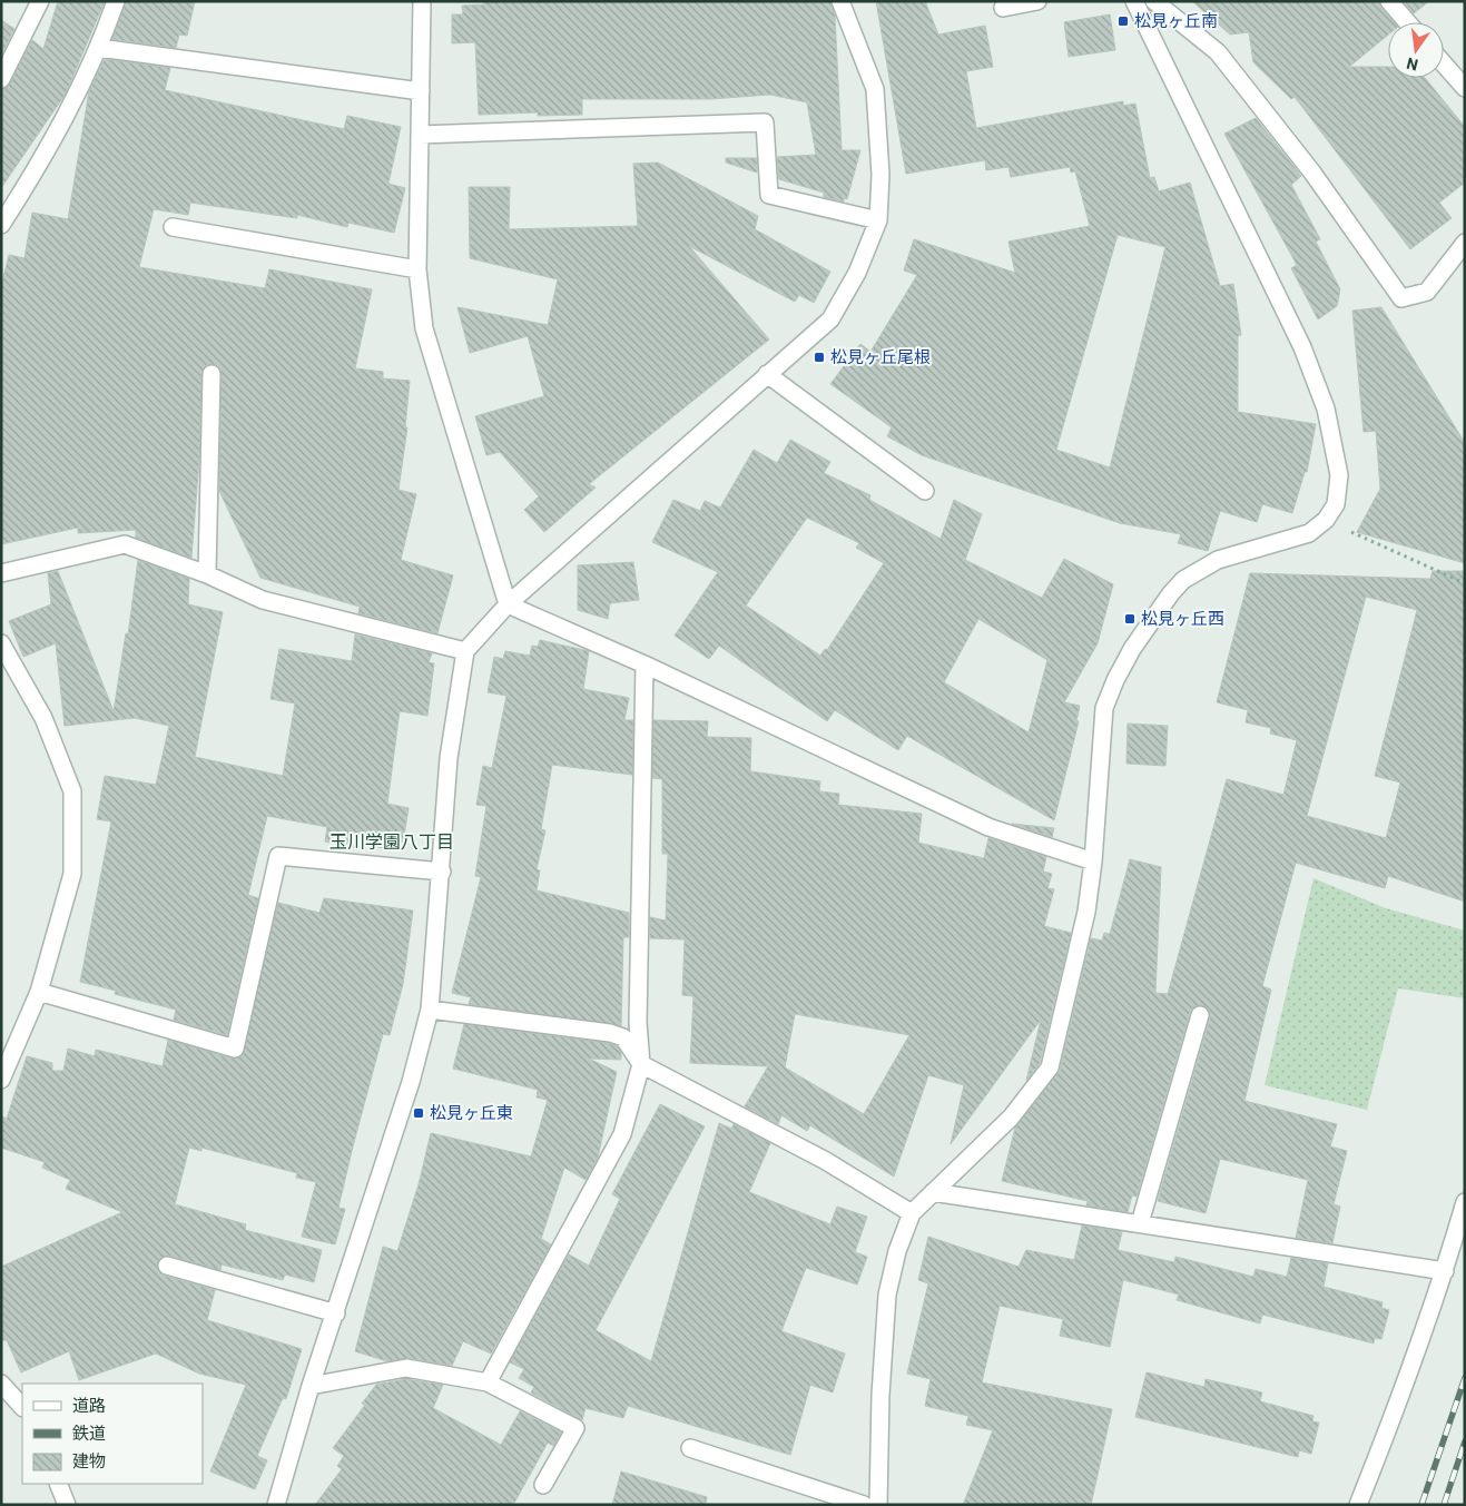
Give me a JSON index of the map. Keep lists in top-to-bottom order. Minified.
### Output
{"districts":["玉川学園八丁目"],"places":{"transit":["松見ヶ丘南","松見ヶ丘尾根","松見ヶ丘西","松見ヶ丘東"]},"legend":["道路","鉄道","建物"],"north":"bottom"}
